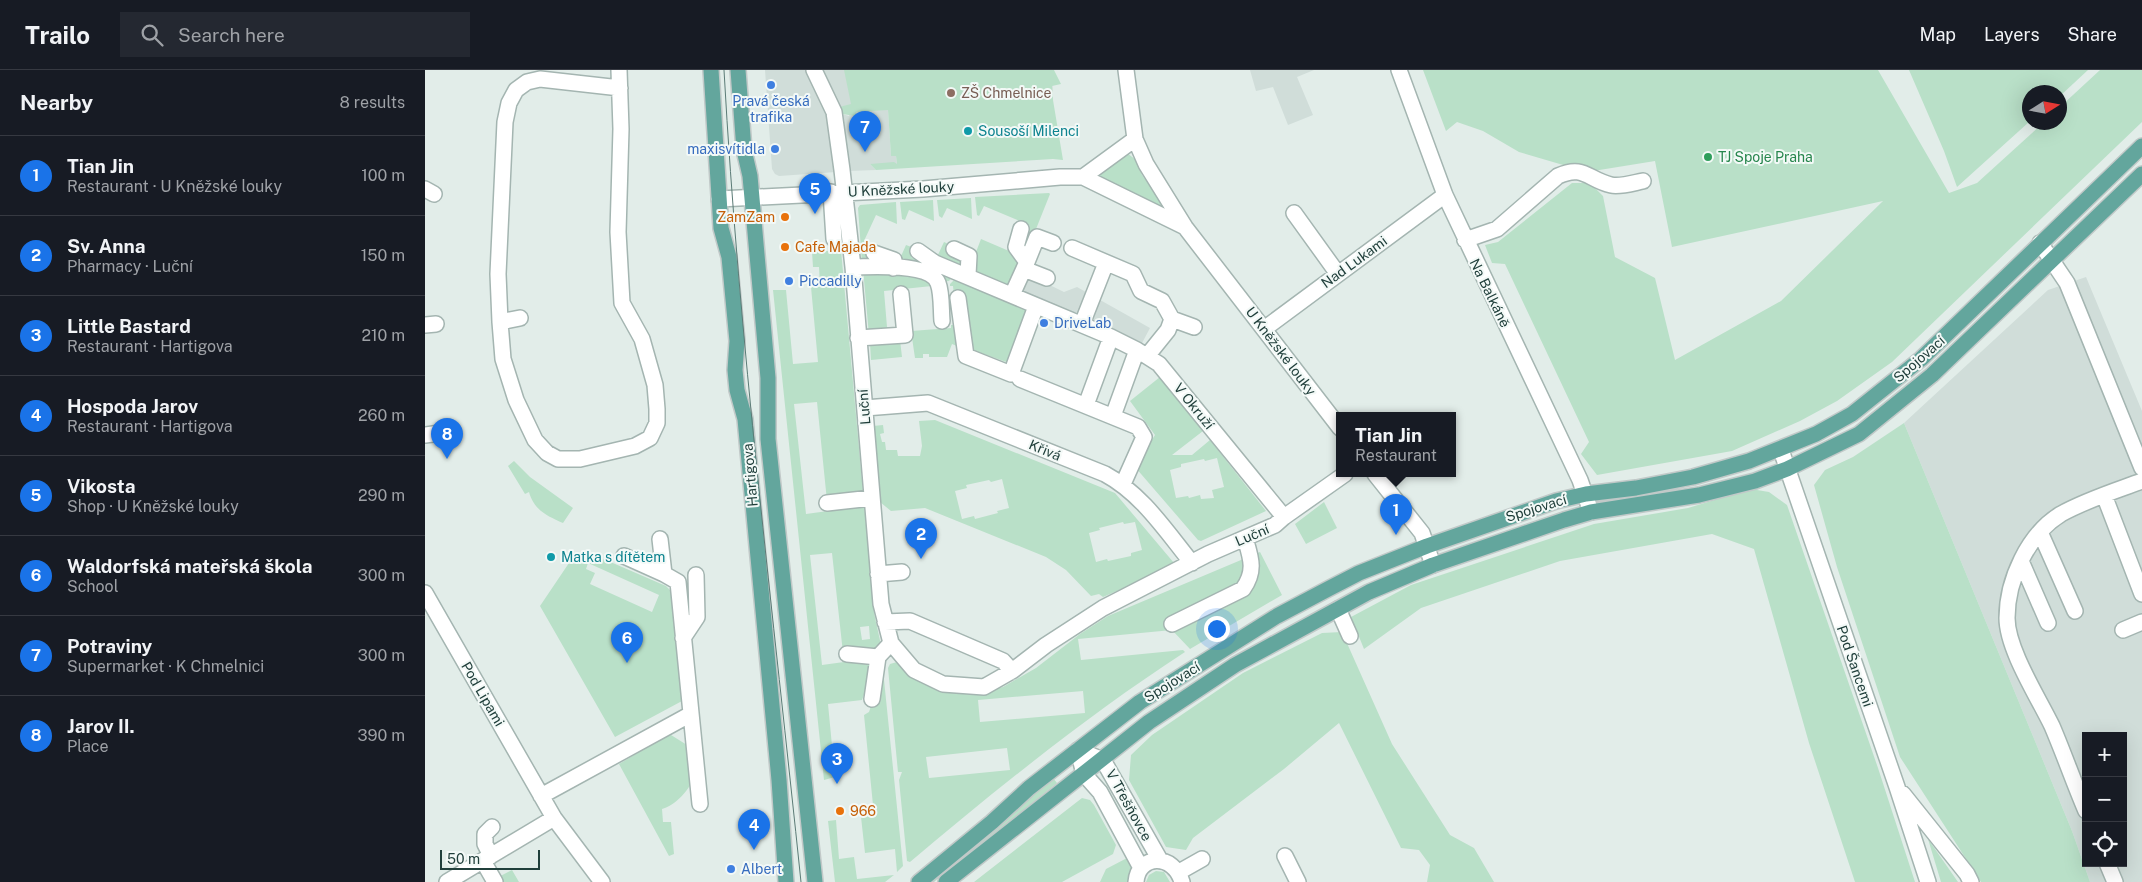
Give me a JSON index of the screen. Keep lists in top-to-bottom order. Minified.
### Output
{"streets":{"main road":["Spojovací","Hartigova"],"street":["U Kněžské louky","Nad Lukami","Na Balkáně","V Okruží","Luční","Křivá","Pod Šancemi","Pod Lipami","V Třešňovce"]},"crossings":[["U Kněžské louky","Nad Lukami"],["U Kněžské louky","Luční"],["U Kněžské louky","Hartigova"],["Nad Lukami","Na Balkáně"],["Na Balkáně","Spojovací"],["Spojovací","Pod Šancemi"],["Spojovací","V Třešňovce"],["V Okruží","Luční"],["Luční","Křivá"]],"places":["Pravá česká trafika","ZŠ Chmelnice","Sousoší Milenci","maxisvítidla","TJ Spoje Praha","ZamZam","Cafe Majada","Piccadilly","DriveLab","Matka s dítětem","966","Albert"],"scale_bar":"50 m","north":"right","page":{"header":"Trailo","search":"Search here","nav":["Map","Layers","Share"],"heading":["Nearby","8 results"],"pins":["7","5","8","1","2","6","3","4"],"list":[{"mark":"1","name":"Tian Jin","note":"Restaurant · U Kněžské louky","value":"100 m"},{"mark":"2","name":"Sv. Anna","note":"Pharmacy · Luční","value":"150 m"},{"mark":"3","name":"Little Bastard","note":"Restaurant · Hartigova","value":"210 m"},{"mark":"4","name":"Hospoda Jarov","note":"Restaurant · Hartigova","value":"260 m"},{"mark":"5","name":"Vikosta","note":"Shop · U Kněžské louky","value":"290 m"},{"mark":"6","name":"Waldorfská mateřská škola","note":"School","value":"300 m"},{"mark":"7","name":"Potraviny","note":"Supermarket · K Chmelnici","value":"300 m"},{"mark":"8","name":"Jarov II.","note":"Place","value":"390 m"}],"popup":["Tian Jin","Restaurant"],"map_buttons":["+","−"],"scale":"50 m"}}
